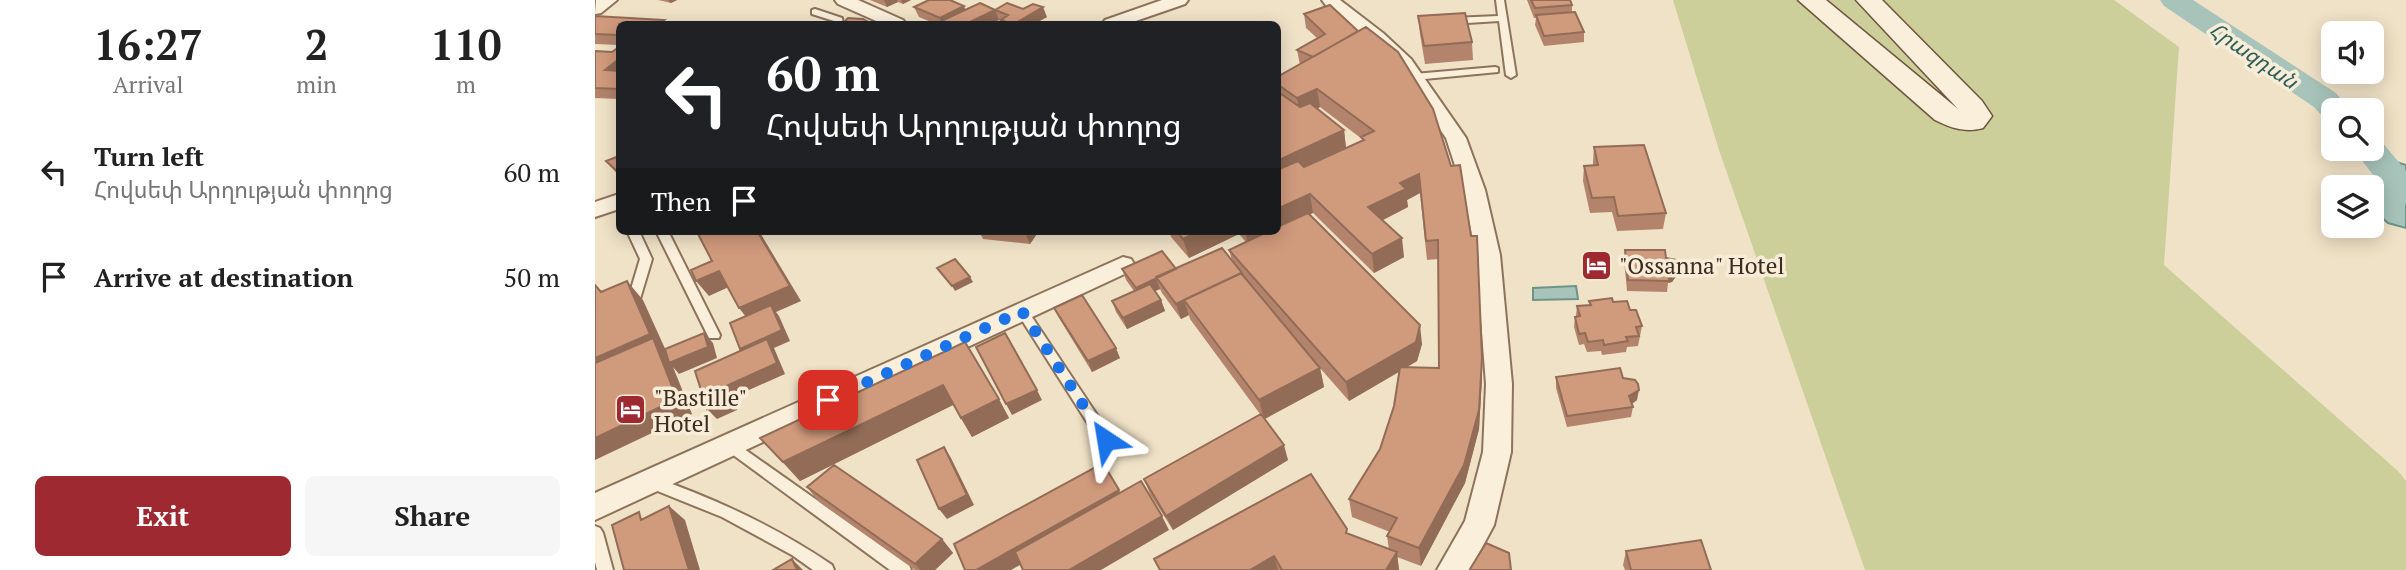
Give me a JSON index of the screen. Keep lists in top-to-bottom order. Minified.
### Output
{"water":["Հրազդան"],"places":{"hotel":["\"Ossanna\" Hotel","\"Bastille\" Hotel"]},"page":{"eta":["16:27","Arrival","2","min","110","m"],"turn":["60 m","Հովսեփ Արղության փողոց"],"list":[{"name":"Turn left","note":"Հովսեփ Արղության փողոց","value":"60 m"},{"name":"Arrive at destination","value":"50 m"}],"then":"Then","buttons":["Exit","Share"]}}
